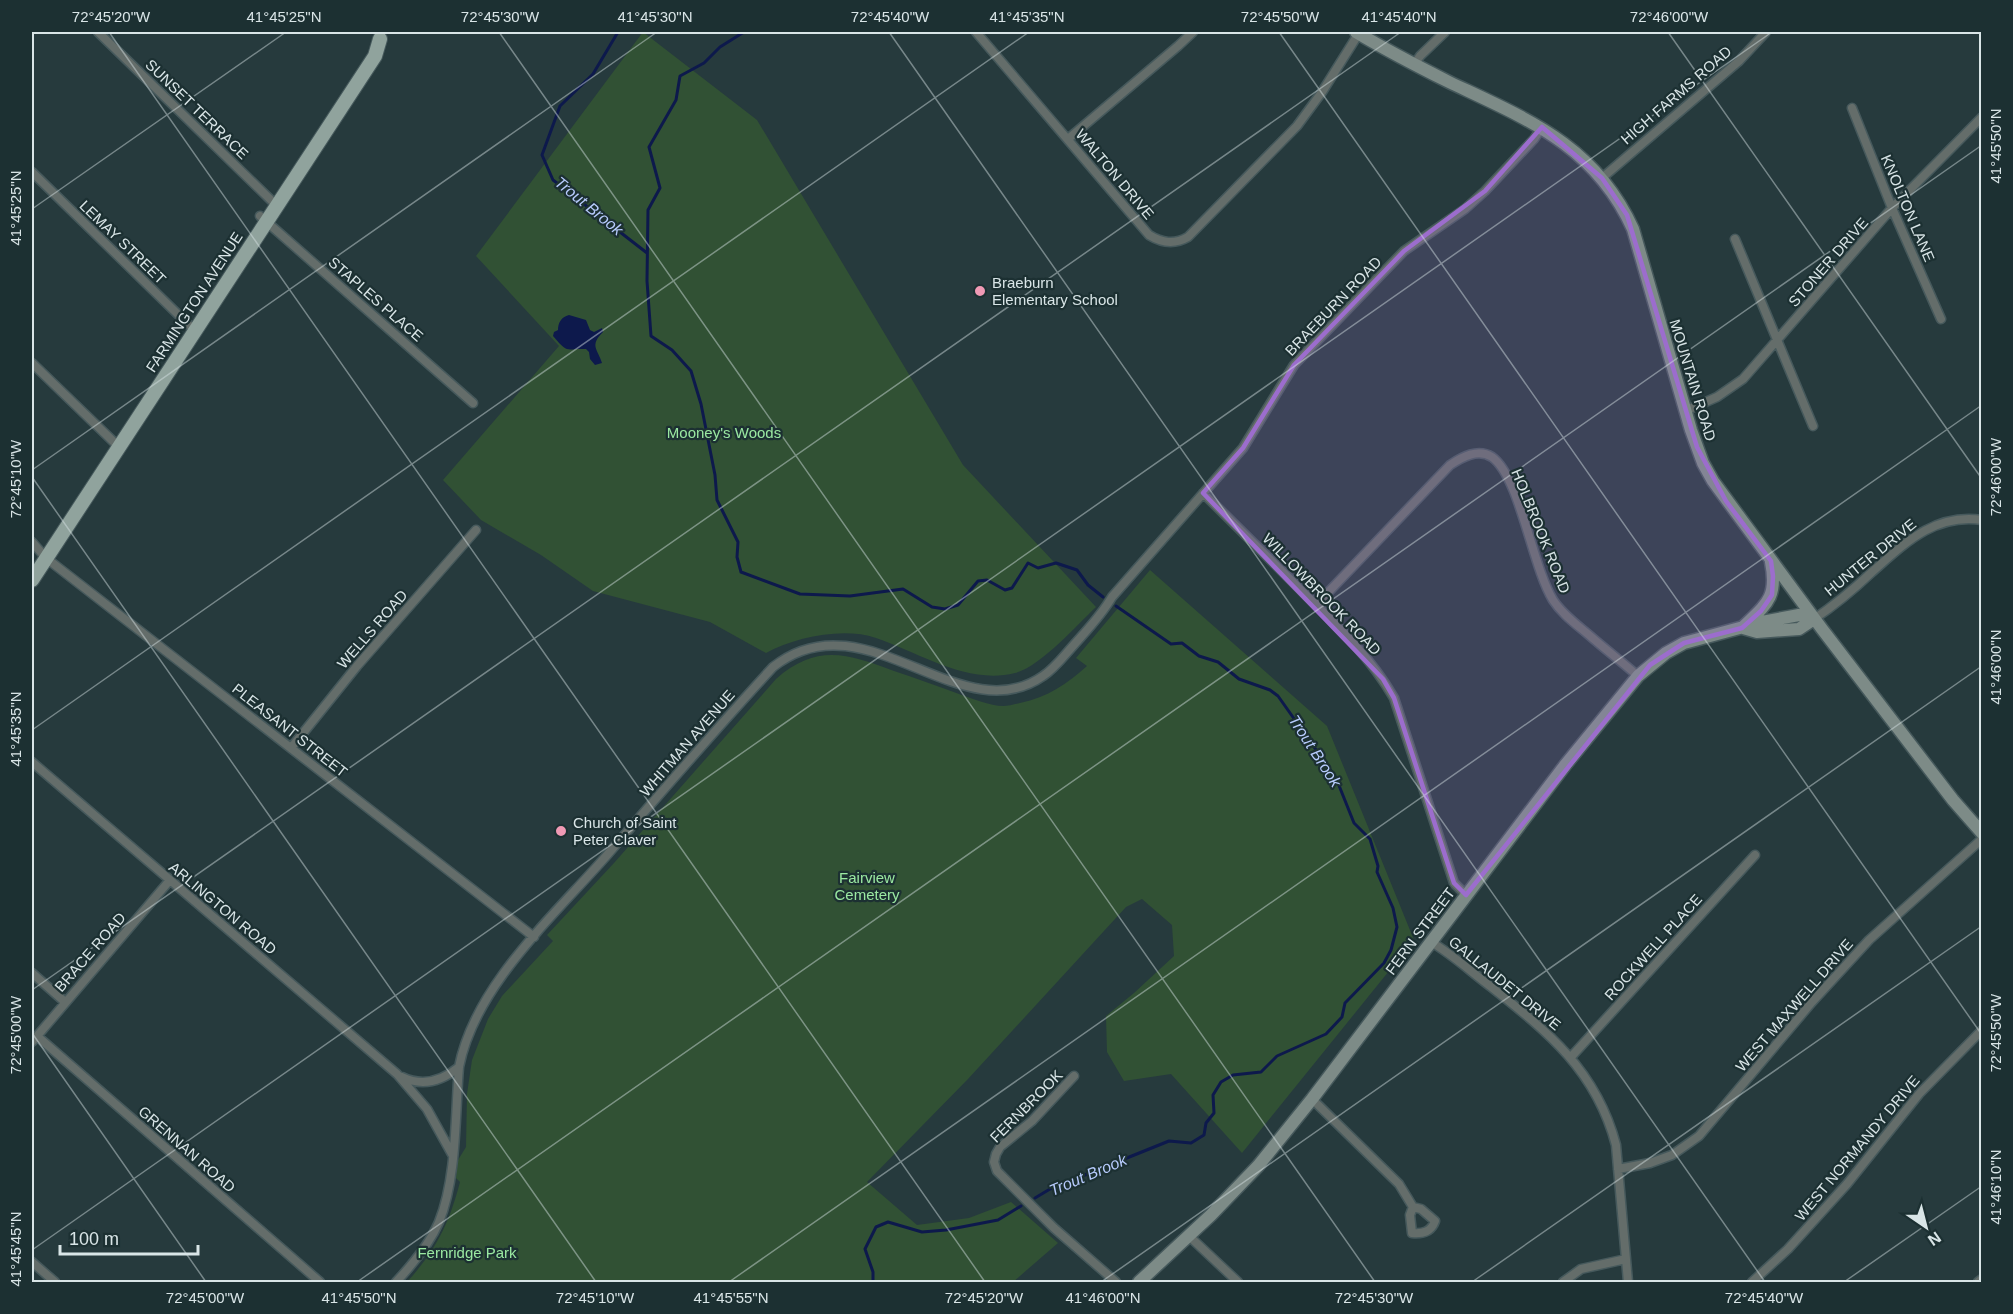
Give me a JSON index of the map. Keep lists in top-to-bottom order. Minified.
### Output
{"streets":{"main road":["FARMINGTON AVENUE"],"street":["HIGH FARMS ROAD","SUNSET TERRACE","WALTON DRIVE","KNOLTON LANE","LEMAY STREET","STONER DRIVE","STAPLES PLACE","BRAEBURN ROAD","MOUNTAIN ROAD","HOLBROOK ROAD","HUNTER DRIVE","WILLOWBROOK ROAD","WELLS ROAD","PLEASANT STREET","WHITMAN AVENUE","ARLINGTON ROAD","FERN STREET","ROCKWELL PLACE","BRACE ROAD","GALLAUDET DRIVE","WEST MAXWELL DRIVE","FERNBROOK","WEST NORMANDY DRIVE","GRENNAN ROAD"]},"crossings":[["HIGH FARMS ROAD","MOUNTAIN ROAD"],["SUNSET TERRACE","FARMINGTON AVENUE"],["WALTON DRIVE","MOUNTAIN ROAD"],["KNOLTON LANE","STONER DRIVE"],["LEMAY STREET","FARMINGTON AVENUE"],["STONER DRIVE","MOUNTAIN ROAD"],["STAPLES PLACE","FARMINGTON AVENUE"],["FARMINGTON AVENUE","PLEASANT STREET"],["BRAEBURN ROAD","MOUNTAIN ROAD"],["BRAEBURN ROAD","WILLOWBROOK ROAD"],["BRAEBURN ROAD","WHITMAN AVENUE"],["MOUNTAIN ROAD","HUNTER DRIVE"],["MOUNTAIN ROAD","FERN STREET"],["HOLBROOK ROAD","WILLOWBROOK ROAD"],["HOLBROOK ROAD","FERN STREET"],["HUNTER DRIVE","FERN STREET"],["WILLOWBROOK ROAD","FERN STREET"],["WELLS ROAD","PLEASANT STREET"],["PLEASANT STREET","WHITMAN AVENUE"],["WHITMAN AVENUE","ARLINGTON ROAD"],["ARLINGTON ROAD","BRACE ROAD"],["FERN STREET","GALLAUDET DRIVE"],["ROCKWELL PLACE","GALLAUDET DRIVE"],["BRACE ROAD","GRENNAN ROAD"],["GALLAUDET DRIVE","WEST MAXWELL DRIVE"]],"water":["Trout Brook"],"parks":["Mooney's Woods","Fairview Cemetery","Fernridge Park"],"places":["Braeburn Elementary School","Church of Saint Peter Claver"],"scale_bar":"100 m","north":"bottom right","coordinates":["72°45'20\"W","41°45'25\"N","72°45'30\"W","41°45'30\"N","72°45'40\"W","41°45'35\"N","72°45'50\"W","41°45'40\"N","72°46'00\"W","41°45'50\"N","72°45'10\"W","41°46'00\"N","72°45'00\"W","41°46'10\"N","41°45'45\"N","41°45'55\"N"]}
